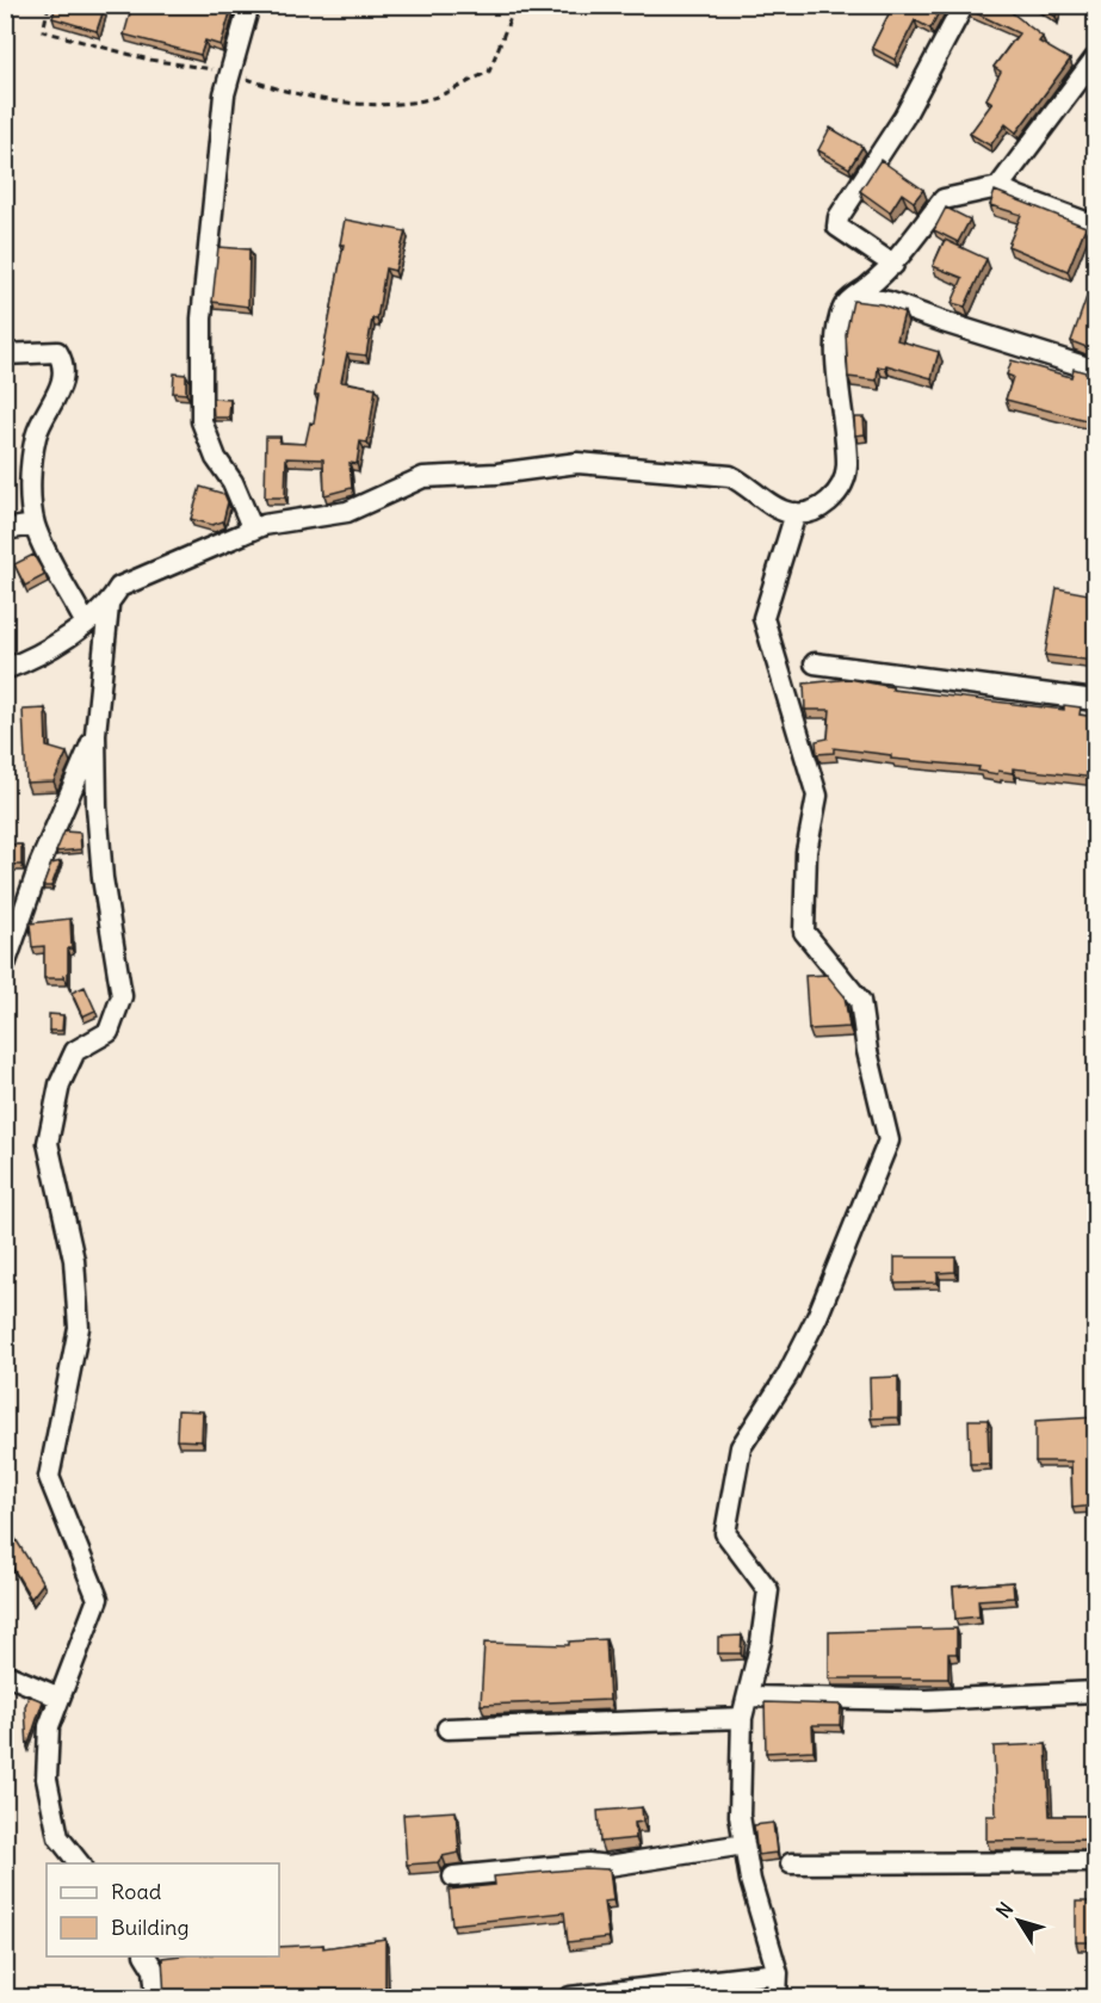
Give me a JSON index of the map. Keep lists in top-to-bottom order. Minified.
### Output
{"legend":["Road","Building"],"north":"top left"}
